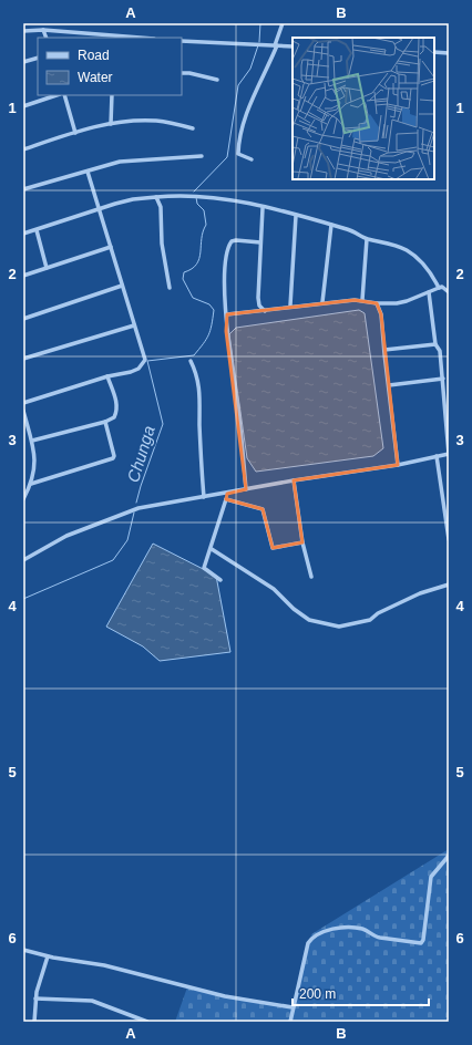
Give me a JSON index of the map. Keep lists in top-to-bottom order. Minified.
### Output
{"water":["Chunga"],"legend":["Road","Water"],"scale_bar":"200 m","grid":{"columns":["A","B"],"rows":["1","2","3","4","5","6"]}}
